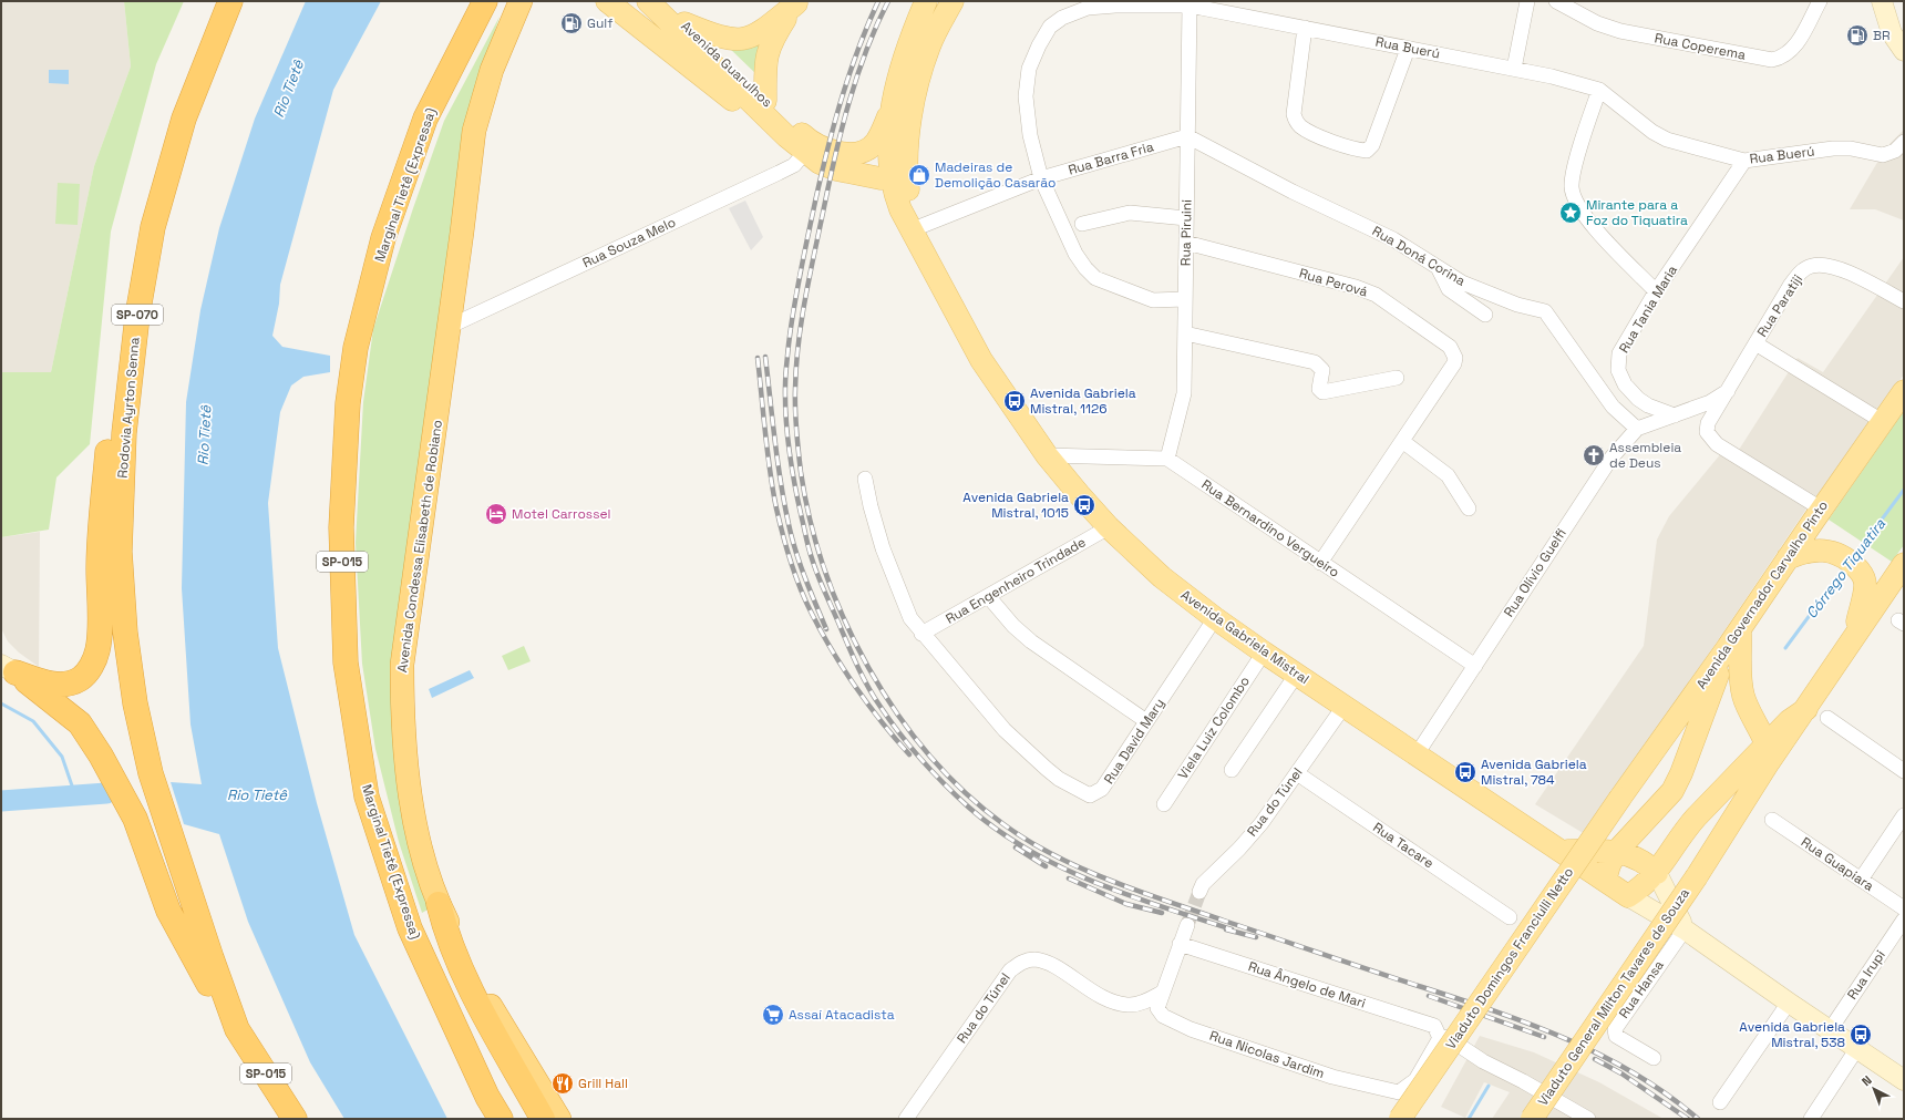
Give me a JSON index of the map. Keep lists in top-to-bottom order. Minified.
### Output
{"streets":{"highway":["Marginal Tietê (Expressa)","SP-070","Rodovia Ayrton Senna","Avenida Condessa Elisabeth de Robiano","SP-015"],"main road":["Avenida Guarulhos","Avenida Governador Carvalho Pinto","Avenida Gabriela Mistral","Viaduto Domingos Franciulli Netto","Viaduto General Milton Tavares de Souza"],"street":["Rua Coperema","Rua Buerú","Rua Barra Fria","Rua Piruini","Rua Souza Melo","Rua Doná Corina","Rua Perová","Rua Paratiji","Rua Tania Maria","Rua Bernardino Vergueiro","Rua Olívio Guelfi","Rua Engenheiro Trindade","Viela Luiz Colombo","Rua David Mary","Rua do Túnel","Rua Tacare","Rua Guapiara","Rua Irupi","Rua Ângelo de Mari","Rua Hansa","Rua Nicolas Jardim"]},"crossings":[["Rua Buerú","Rua Barra Fria"],["Rua Buerú","Rua Piruini"],["Rua Buerú","Rua Tania Maria"],["Avenida Guarulhos","Rua Souza Melo"],["Avenida Guarulhos","Avenida Gabriela Mistral"],["Rua Barra Fria","Rua Piruini"],["Rua Barra Fria","Rua Doná Corina"],["Rua Barra Fria","Avenida Gabriela Mistral"],["Rua Piruini","Rua Doná Corina"],["Rua Piruini","Rua Perová"],["Rua Piruini","Rua Bernardino Vergueiro"],["Rua Souza Melo","Avenida Condessa Elisabeth de Robiano"],["Rua Doná Corina","Rua Olívio Guelfi"],["Rua Paratiji","Avenida Governador Carvalho Pinto"],["Rua Tania Maria","Rua Olívio Guelfi"],["Rodovia Ayrton Senna","SP-015"],["Rua Bernardino Vergueiro","Rua Olívio Guelfi"],["Rua Olívio Guelfi","Avenida Gabriela Mistral"],["Rua Engenheiro Trindade","Avenida Gabriela Mistral"],["Rua Engenheiro Trindade","Rua David Mary"],["Avenida Governador Carvalho Pinto","Viaduto Domingos Franciulli Netto"],["Avenida Gabriela Mistral","Viela Luiz Colombo"],["Avenida Gabriela Mistral","Rua David Mary"],["Avenida Gabriela Mistral","Rua do Túnel"],["Avenida Gabriela Mistral","Rua Irupi"],["Avenida Gabriela Mistral","Rua Hansa"],["Rua do Túnel","Rua Tacare"],["Rua do Túnel","Rua Nicolas Jardim"],["Rua Ângelo de Mari","Rua Nicolas Jardim"]],"water":["Rio Tietê","Córrego Tiquatira"],"places":{"fuel station":["Gulf","BR"],"shop":["Madeiras de Demolição Casarão"],"place":["Mirante para a Foz do Tiquatira"],"bus stop":["Avenida Gabriela Mistral, 1126","Avenida Gabriela Mistral, 1015","Avenida Gabriela Mistral, 784","Avenida Gabriela Mistral, 538"],"church":["Assembleia de Deus"],"hotel":["Motel Carrossel"],"supermarket":["Assaí Atacadista"],"restaurant":["Grill Hall"]},"north":"top left"}
